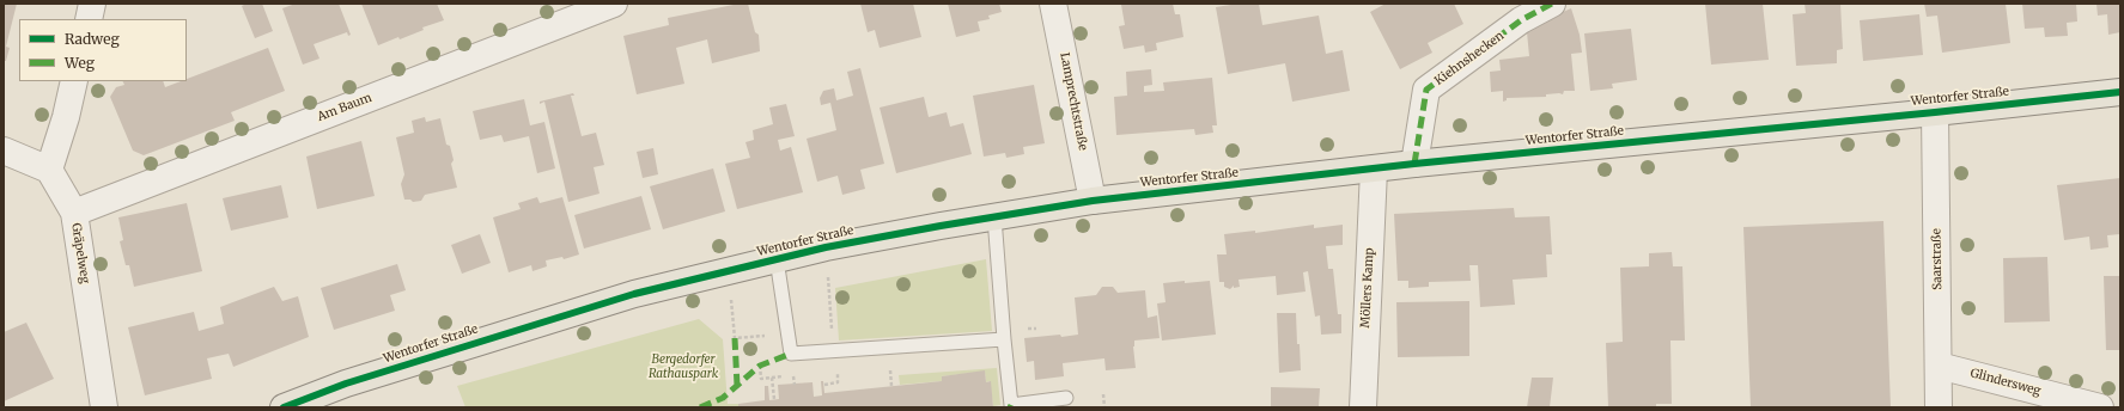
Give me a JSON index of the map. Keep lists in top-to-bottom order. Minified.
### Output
{"streets":{"main road":["Wentorfer Straße"],"street":["Kiehnshecken","Lamprechtstraße","Am Baum","Gräpelweg","Saarstraße","Möllers Kamp","Glindersweg"]},"crossings":[["Kiehnshecken","Wentorfer Straße"],["Wentorfer Straße","Lamprechtstraße"],["Wentorfer Straße","Saarstraße"],["Wentorfer Straße","Möllers Kamp"],["Am Baum","Gräpelweg"],["Saarstraße","Glindersweg"]],"parks":["Bergedorfer Rathauspark"],"legend":["Radweg","Weg"]}
